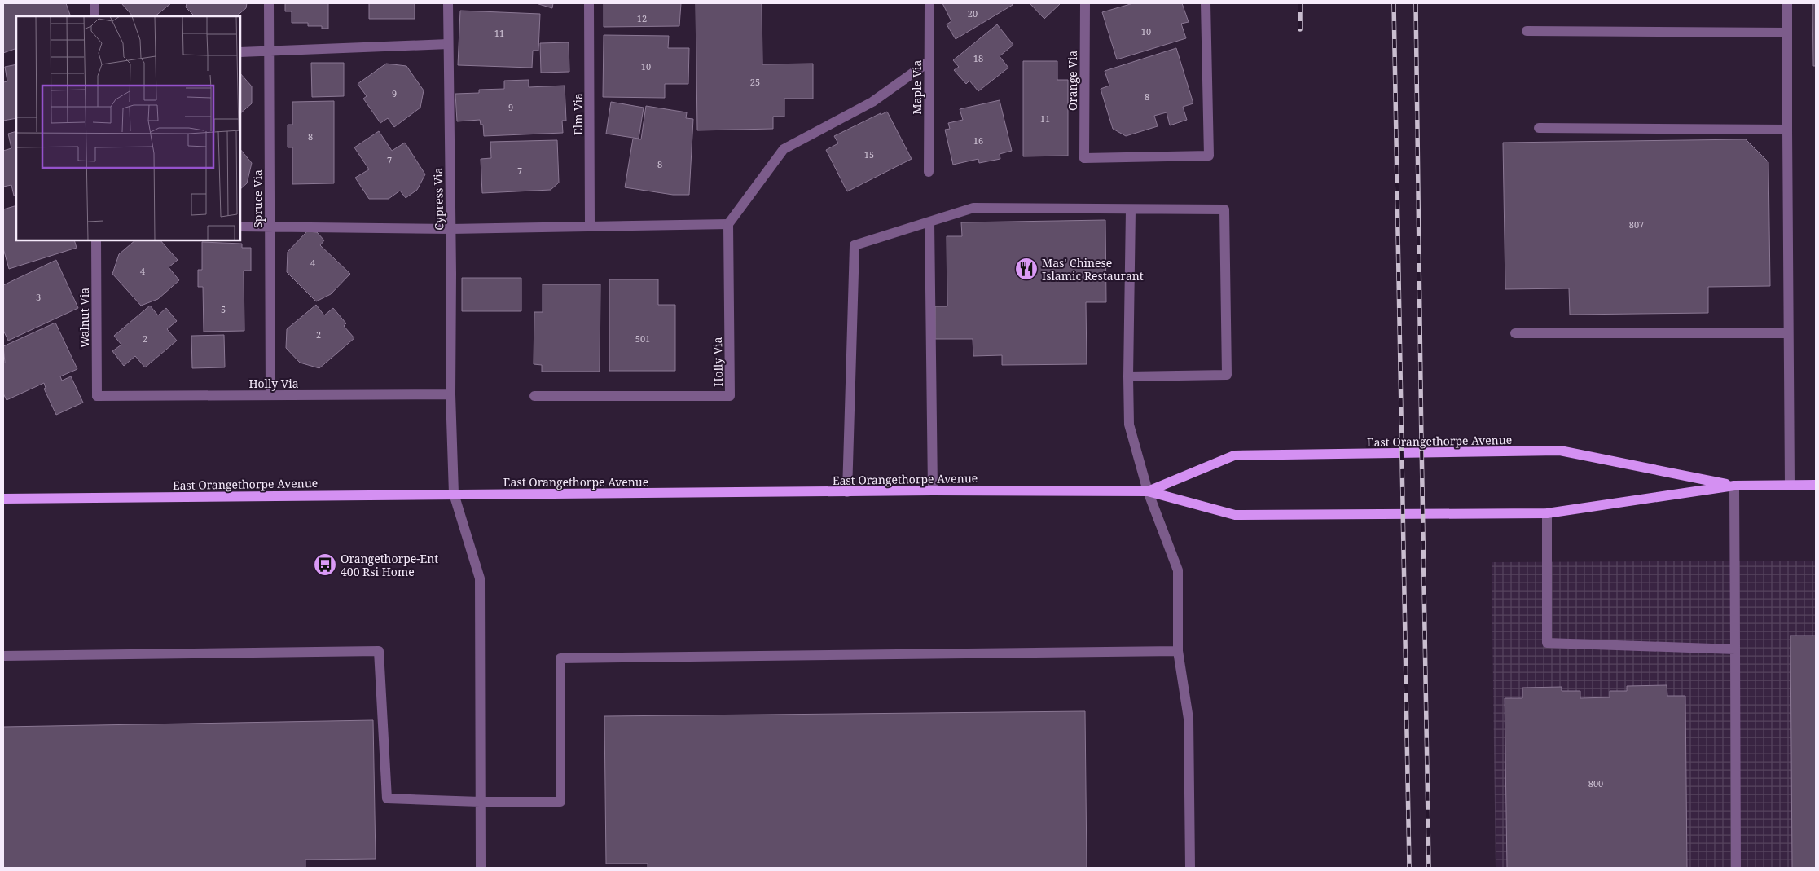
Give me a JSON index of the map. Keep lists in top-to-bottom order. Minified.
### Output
{"streets":{"main road":["East Orangethorpe Avenue"],"street":["Orange Via","Maple Via","Elm Via","Spruce Via","Cypress Via","Walnut Via","Holly Via"]},"crossings":[["Spruce Via","Holly Via"],["Cypress Via","Holly Via"],["Cypress Via","East Orangethorpe Avenue"],["Walnut Via","Holly Via"]],"places":{"restaurant":["Mas' Chinese Islamic Restaurant"],"bus stop":["Orangethorpe-Ent 400 Rsi Home"]},"house_numbers":["20","12","10","11","18","10","25","9","8","9","11","8","16","15","7","8","7","807","4","4","3","5","2","2","501","800"]}
